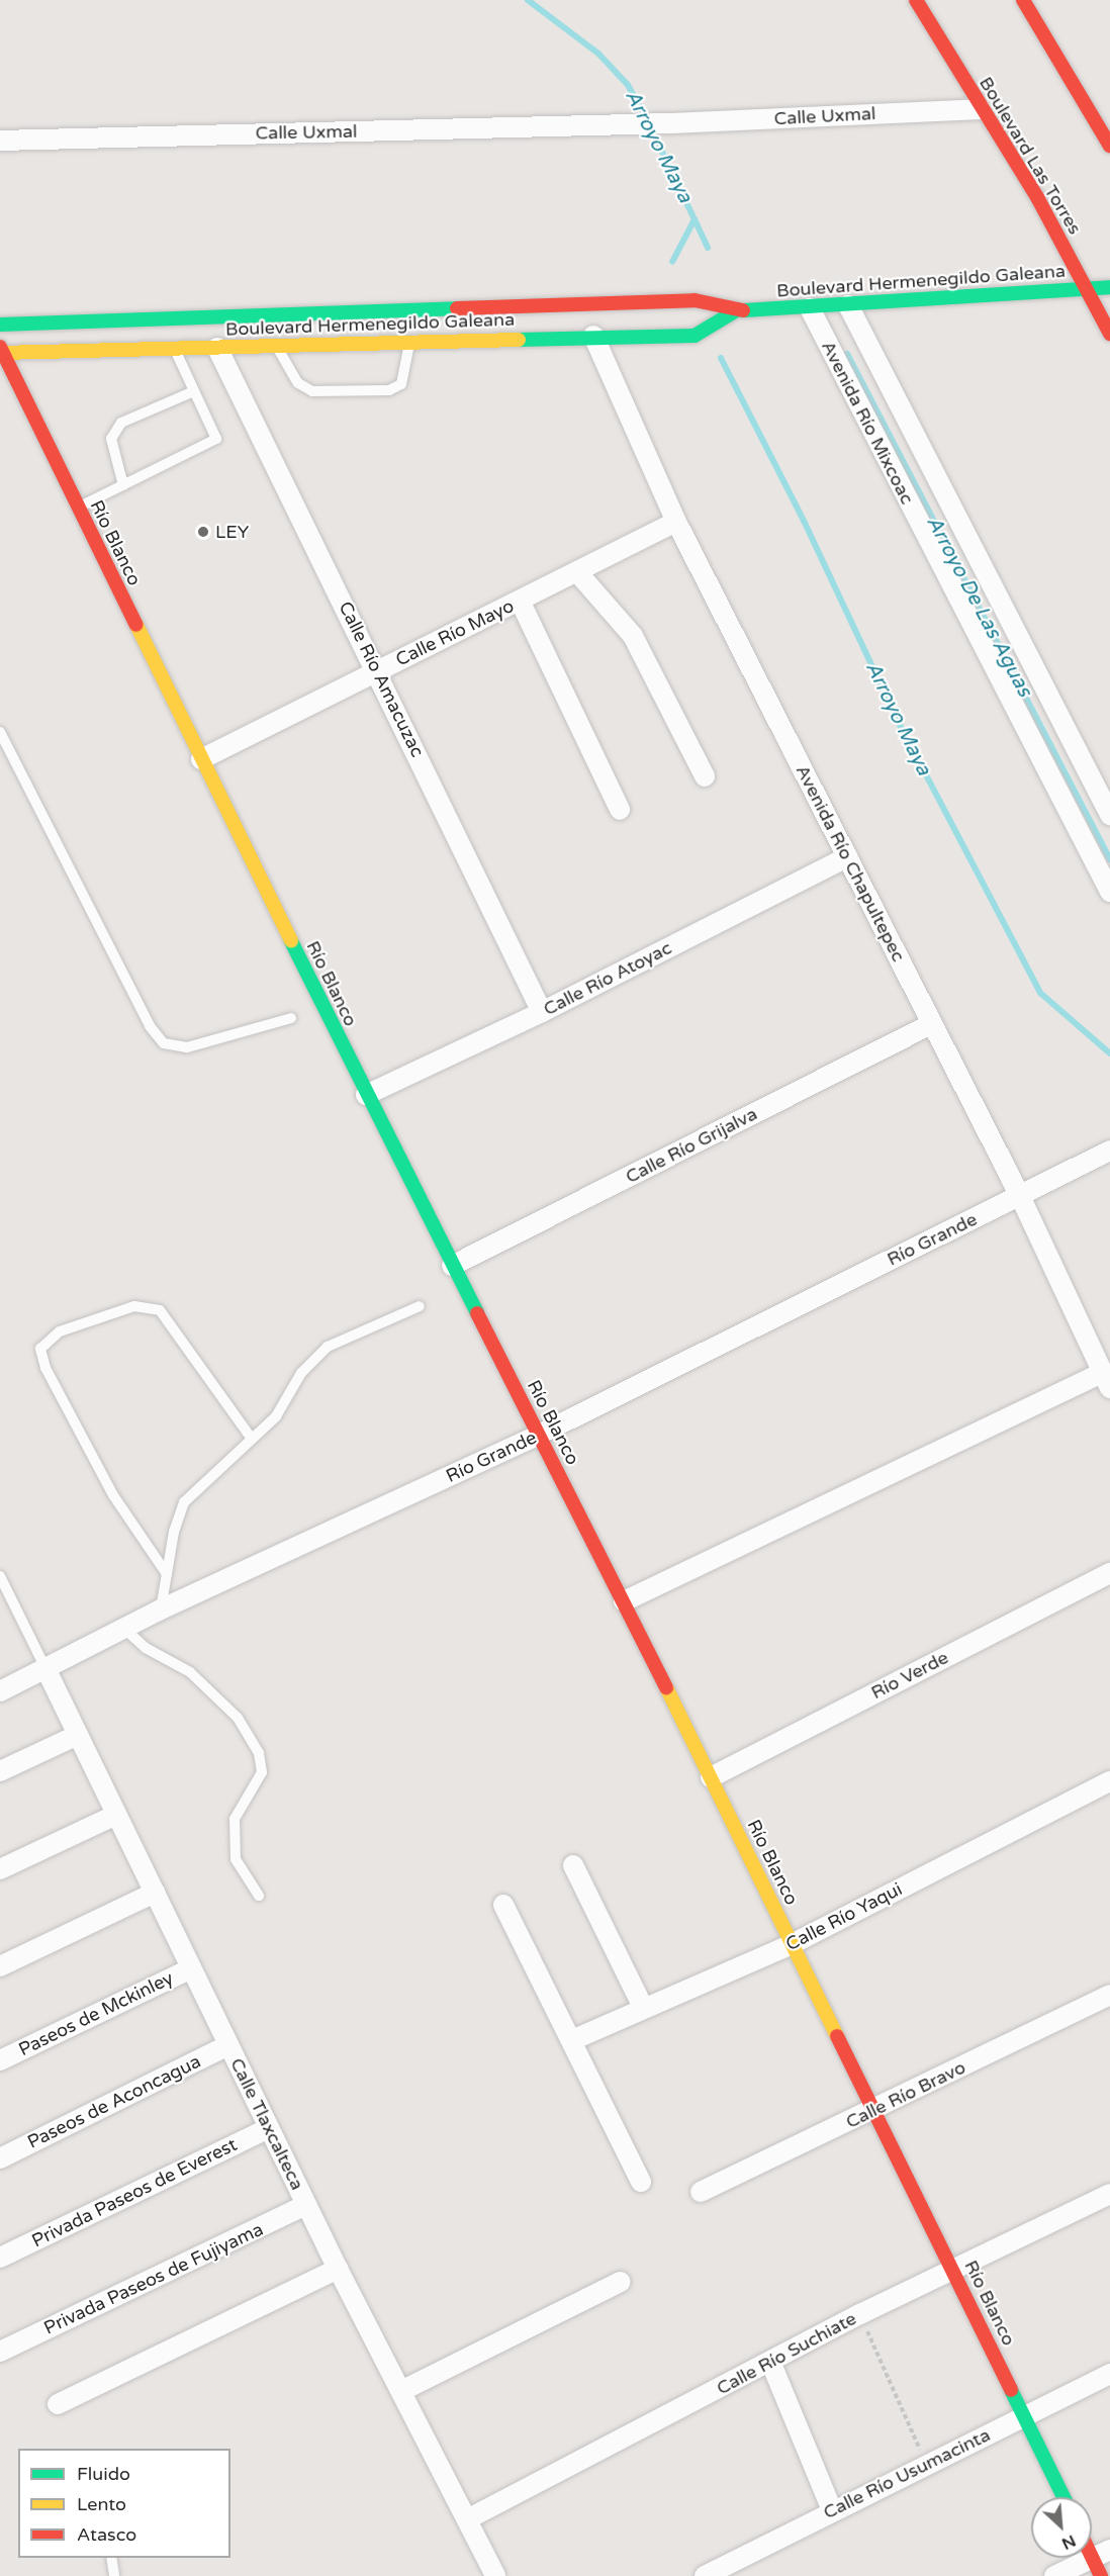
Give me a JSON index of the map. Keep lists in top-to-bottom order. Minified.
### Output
{"streets":{"street":["Calle Uxmal","Boulevard Las Torres","Boulevard Hermenegildo Galeana","Avenida Río Mixcoac","Río Blanco","Calle Río Mayo","Calle Río Amacuzac","Avenida Río Chapultepec","Calle Río Atoyac","Calle Río Grijalva","Río Grande","Río Verde","Calle Río Yaqui","Paseos de Mckinley","Calle Río Bravo","Paseos de Aconcagua","Calle Tlaxcalteca","Privada Paseos de Everest","Privada Paseos de Fujiyama","Calle Río Suchiate","Calle Río Usumacinta"]},"crossings":[["Calle Uxmal","Boulevard Las Torres"],["Boulevard Las Torres","Boulevard Hermenegildo Galeana"],["Boulevard Hermenegildo Galeana","Avenida Río Mixcoac"],["Boulevard Hermenegildo Galeana","Río Blanco"],["Boulevard Hermenegildo Galeana","Calle Río Amacuzac"],["Boulevard Hermenegildo Galeana","Avenida Río Chapultepec"],["Río Blanco","Calle Río Mayo"],["Río Blanco","Calle Río Atoyac"],["Río Blanco","Calle Río Grijalva"],["Río Blanco","Río Grande"],["Río Blanco","Río Verde"],["Río Blanco","Calle Río Yaqui"],["Río Blanco","Calle Río Bravo"],["Río Blanco","Calle Río Suchiate"],["Río Blanco","Calle Río Usumacinta"],["Calle Río Mayo","Calle Río Amacuzac"],["Calle Río Mayo","Avenida Río Chapultepec"],["Calle Río Amacuzac","Calle Río Atoyac"],["Avenida Río Chapultepec","Calle Río Atoyac"],["Avenida Río Chapultepec","Calle Río Grijalva"],["Avenida Río Chapultepec","Río Grande"],["Río Grande","Calle Tlaxcalteca"],["Paseos de Mckinley","Calle Tlaxcalteca"],["Paseos de Aconcagua","Calle Tlaxcalteca"],["Calle Tlaxcalteca","Privada Paseos de Everest"],["Calle Tlaxcalteca","Privada Paseos de Fujiyama"],["Calle Tlaxcalteca","Calle Río Suchiate"]],"water":["Arroyo Maya","Arroyo De Las Aguas"],"places":["LEY"],"legend":["Fluido","Lento","Atasco"],"north":"bottom right"}
